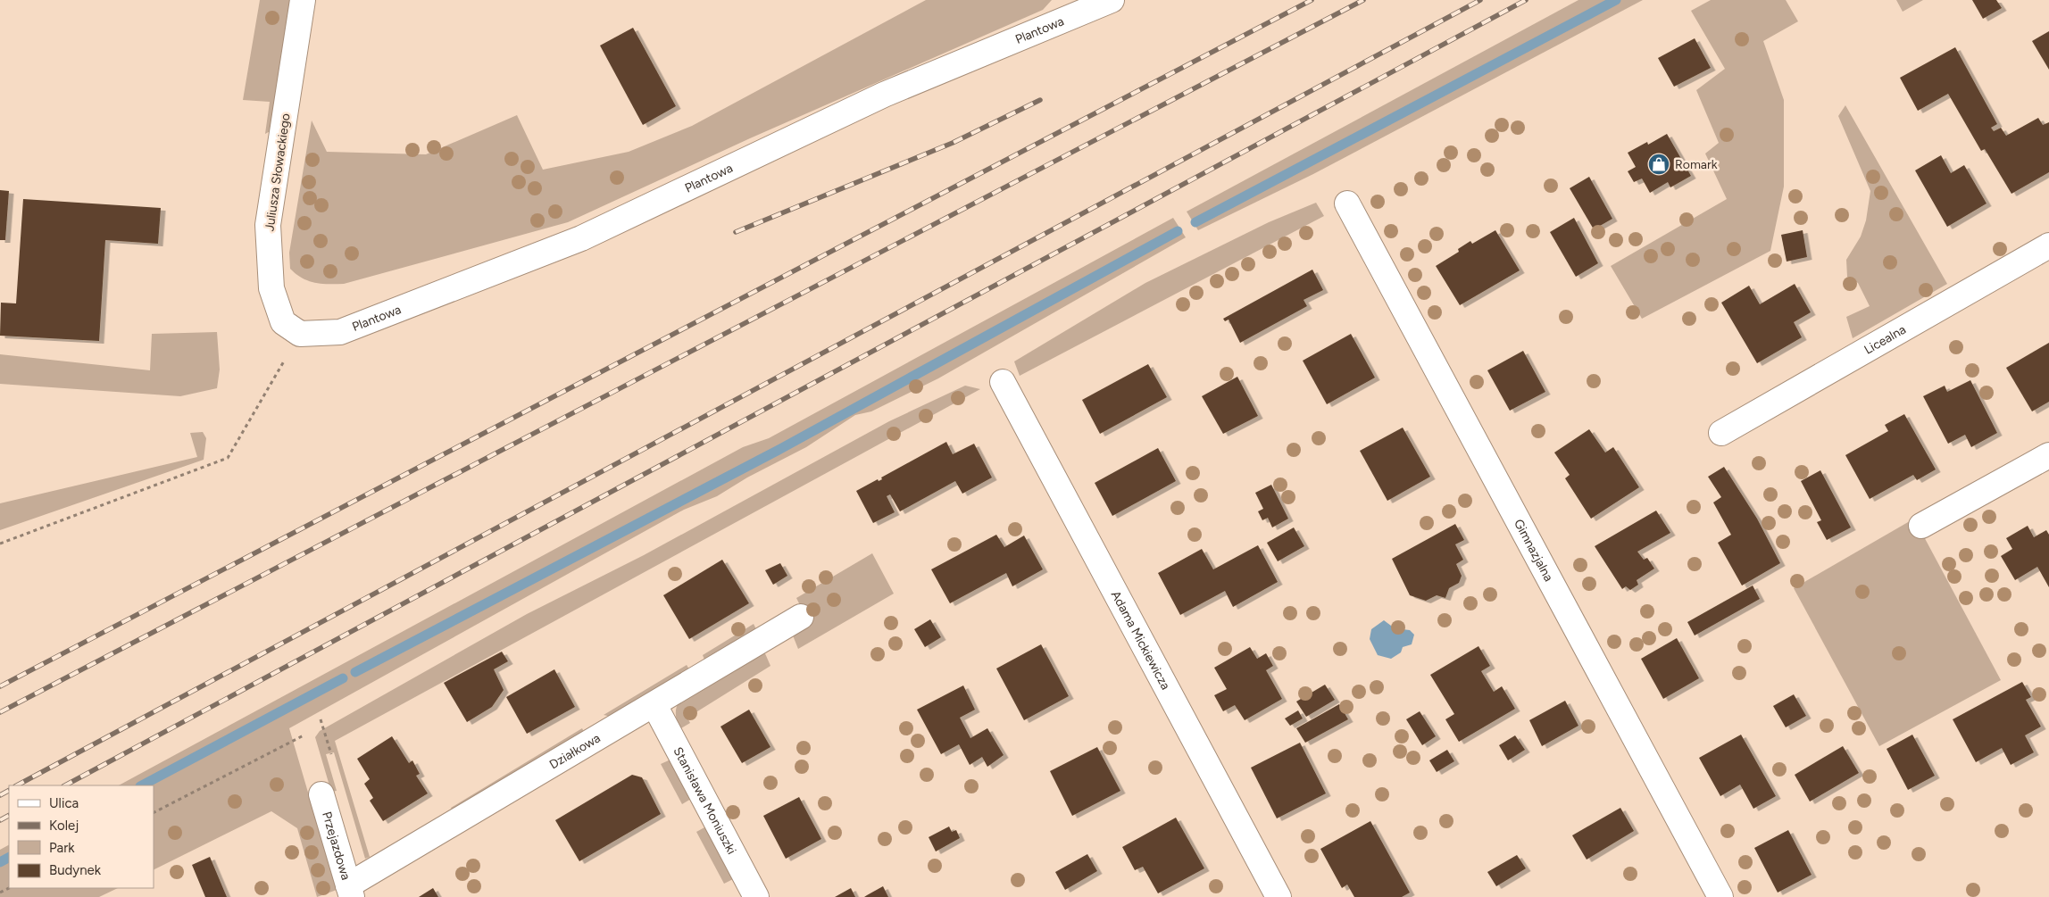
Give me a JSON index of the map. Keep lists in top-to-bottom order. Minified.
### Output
{"streets":{"street":["Plantowa","Juliusza Słowackiego","Licealna","Gimnazjalna","Adama Mickiewicza","Działkowa","Stanisława Moniuszki","Przejazdowa"]},"crossings":[["Plantowa","Juliusza Słowackiego"],["Działkowa","Stanisława Moniuszki"],["Działkowa","Przejazdowa"]],"places":{"shop":["Romark"]},"legend":["Ulica","Kolej","Park","Budynek"]}
